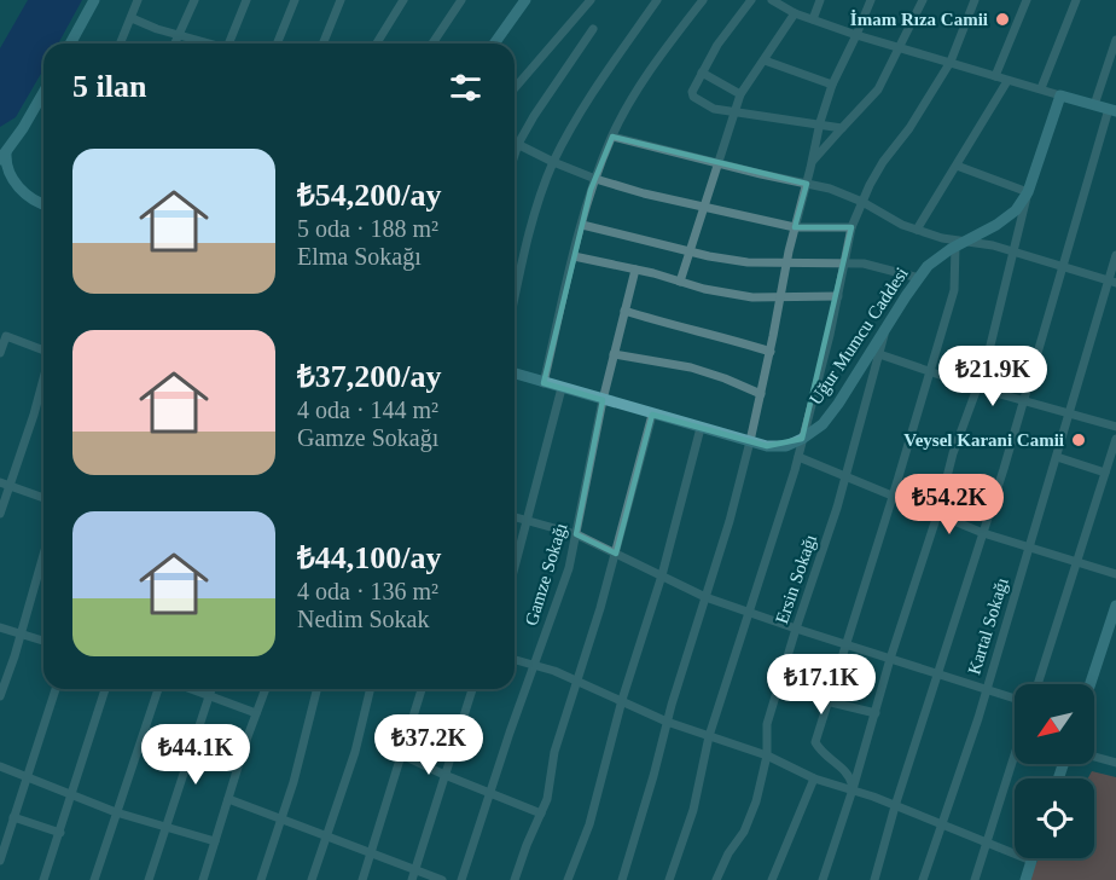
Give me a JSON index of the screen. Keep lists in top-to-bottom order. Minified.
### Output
{"streets":{"street":["Uğur Mumcu Caddesi","Gamze Sokağı","Ersin Sokağı","Kartal Sokağı"]},"crossings":[["Uğur Mumcu Caddesi","Gamze Sokağı"],["Uğur Mumcu Caddesi","Ersin Sokağı"]],"places":["İmam Rıza Camii","Veysel Karani Camii"],"north":"bottom left","page":{"heading":"5 ilan","list":[{"name":"₺54,200/ay","note":"5 oda · 188 m² · Elma Sokağı"},{"name":"₺37,200/ay","note":"4 oda · 144 m² · Gamze Sokağı"},{"name":"₺44,100/ay","note":"4 oda · 136 m² · Nedim Sokak"}],"price":["₺21.9K","₺54.2K","₺17.1K","₺37.2K","₺44.1K"]}}
